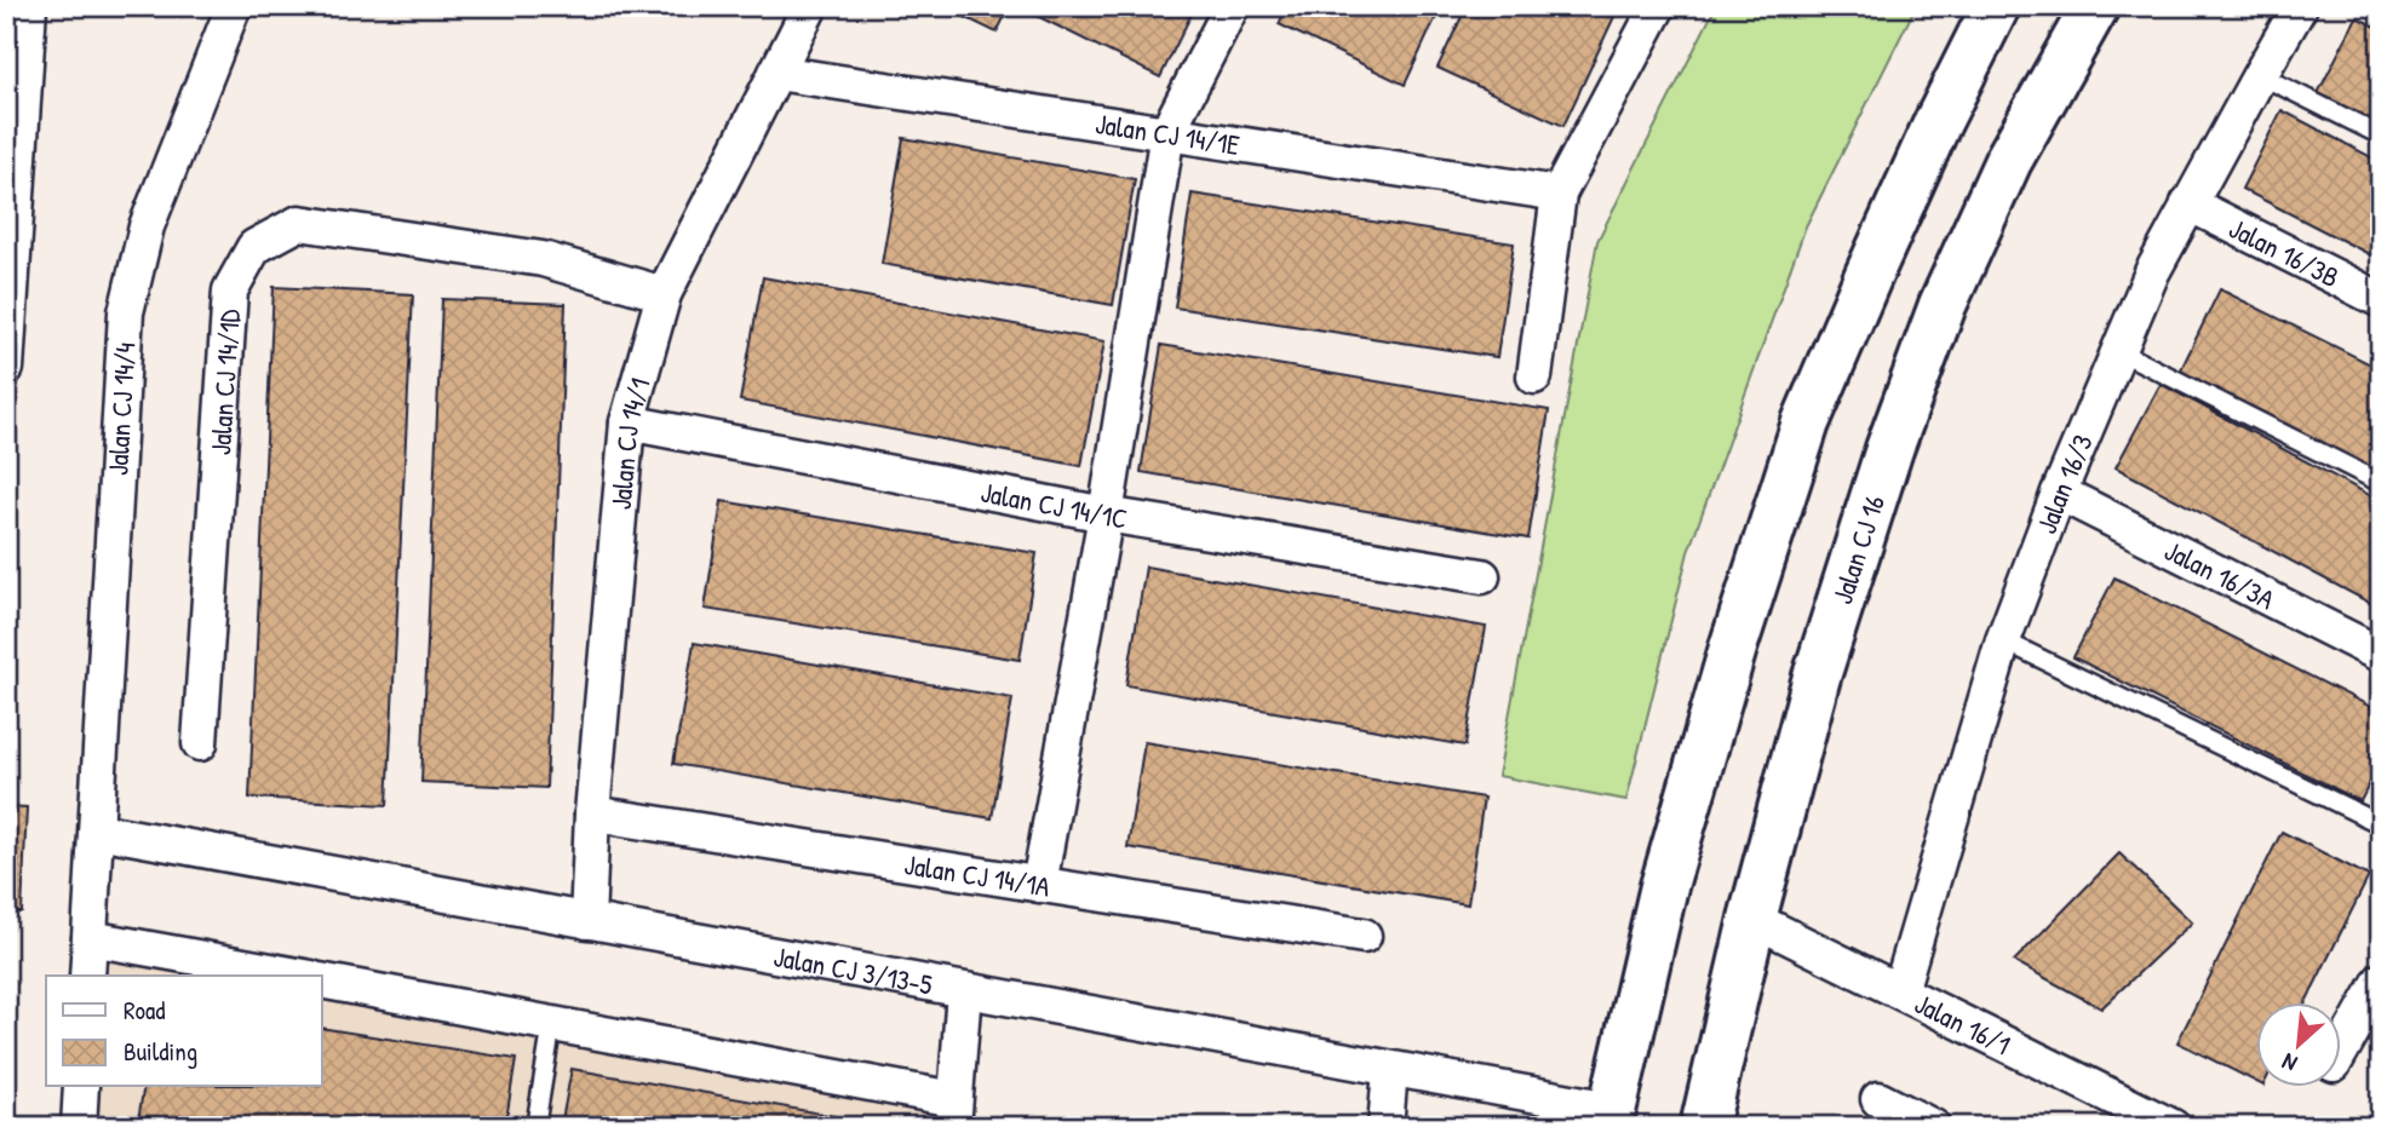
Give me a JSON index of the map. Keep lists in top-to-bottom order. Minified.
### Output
{"streets":{"street":["Jalan CJ 14/1E","Jalan 16/3B","Jalan CJ 14/1D","Jalan CJ 14/4","Jalan CJ 14/1","Jalan 16/3","Jalan CJ 14/1C","Jalan CJ 16","Jalan 16/3A","Jalan CJ 14/1A","Jalan CJ 3/13-5","Jalan 16/1"]},"crossings":[["Jalan CJ 14/1E","Jalan CJ 14/1"],["Jalan 16/3B","Jalan 16/3"],["Jalan CJ 14/1D","Jalan CJ 14/1"],["Jalan CJ 14/4","Jalan CJ 3/13-5"],["Jalan CJ 14/1","Jalan CJ 14/1C"],["Jalan CJ 14/1","Jalan CJ 14/1A"],["Jalan CJ 14/1","Jalan CJ 3/13-5"],["Jalan 16/3","Jalan 16/3A"],["Jalan 16/3","Jalan 16/1"],["Jalan CJ 16","Jalan 16/1"]],"legend":["Road","Building"],"north":"bottom left"}
